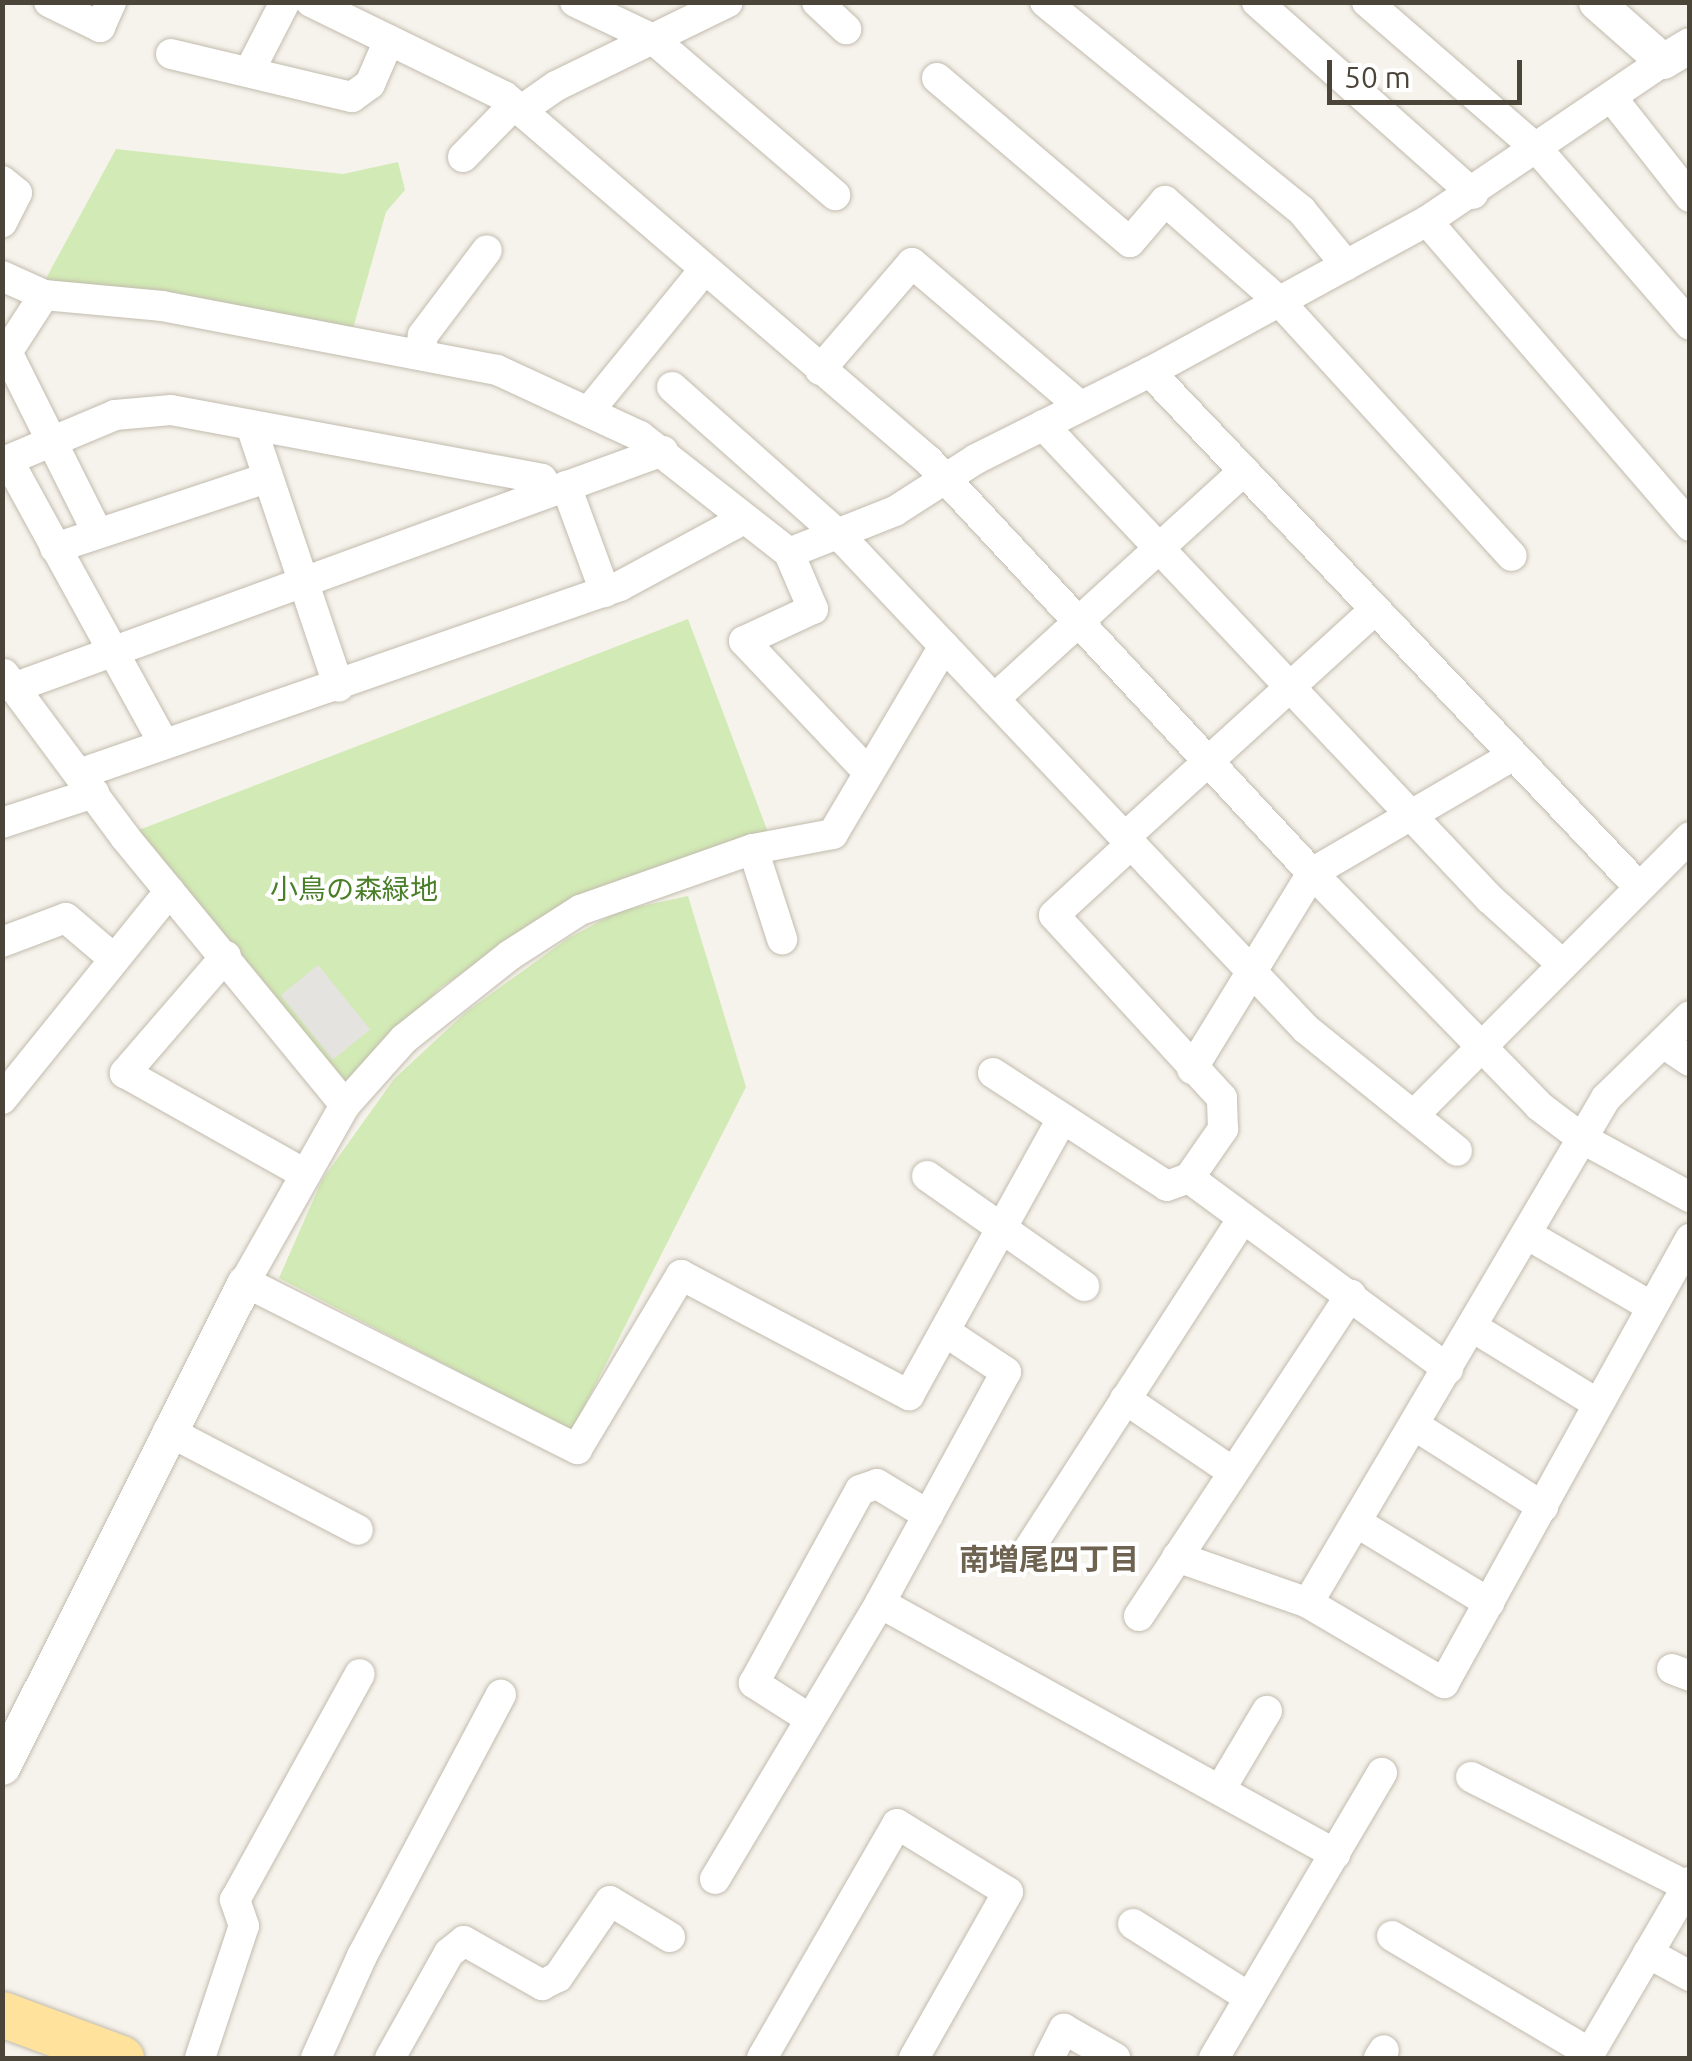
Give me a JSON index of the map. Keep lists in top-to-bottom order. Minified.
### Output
{"districts":["南増尾四丁目"],"parks":["小鳥の森緑地"],"scale_bar":"50 m"}
